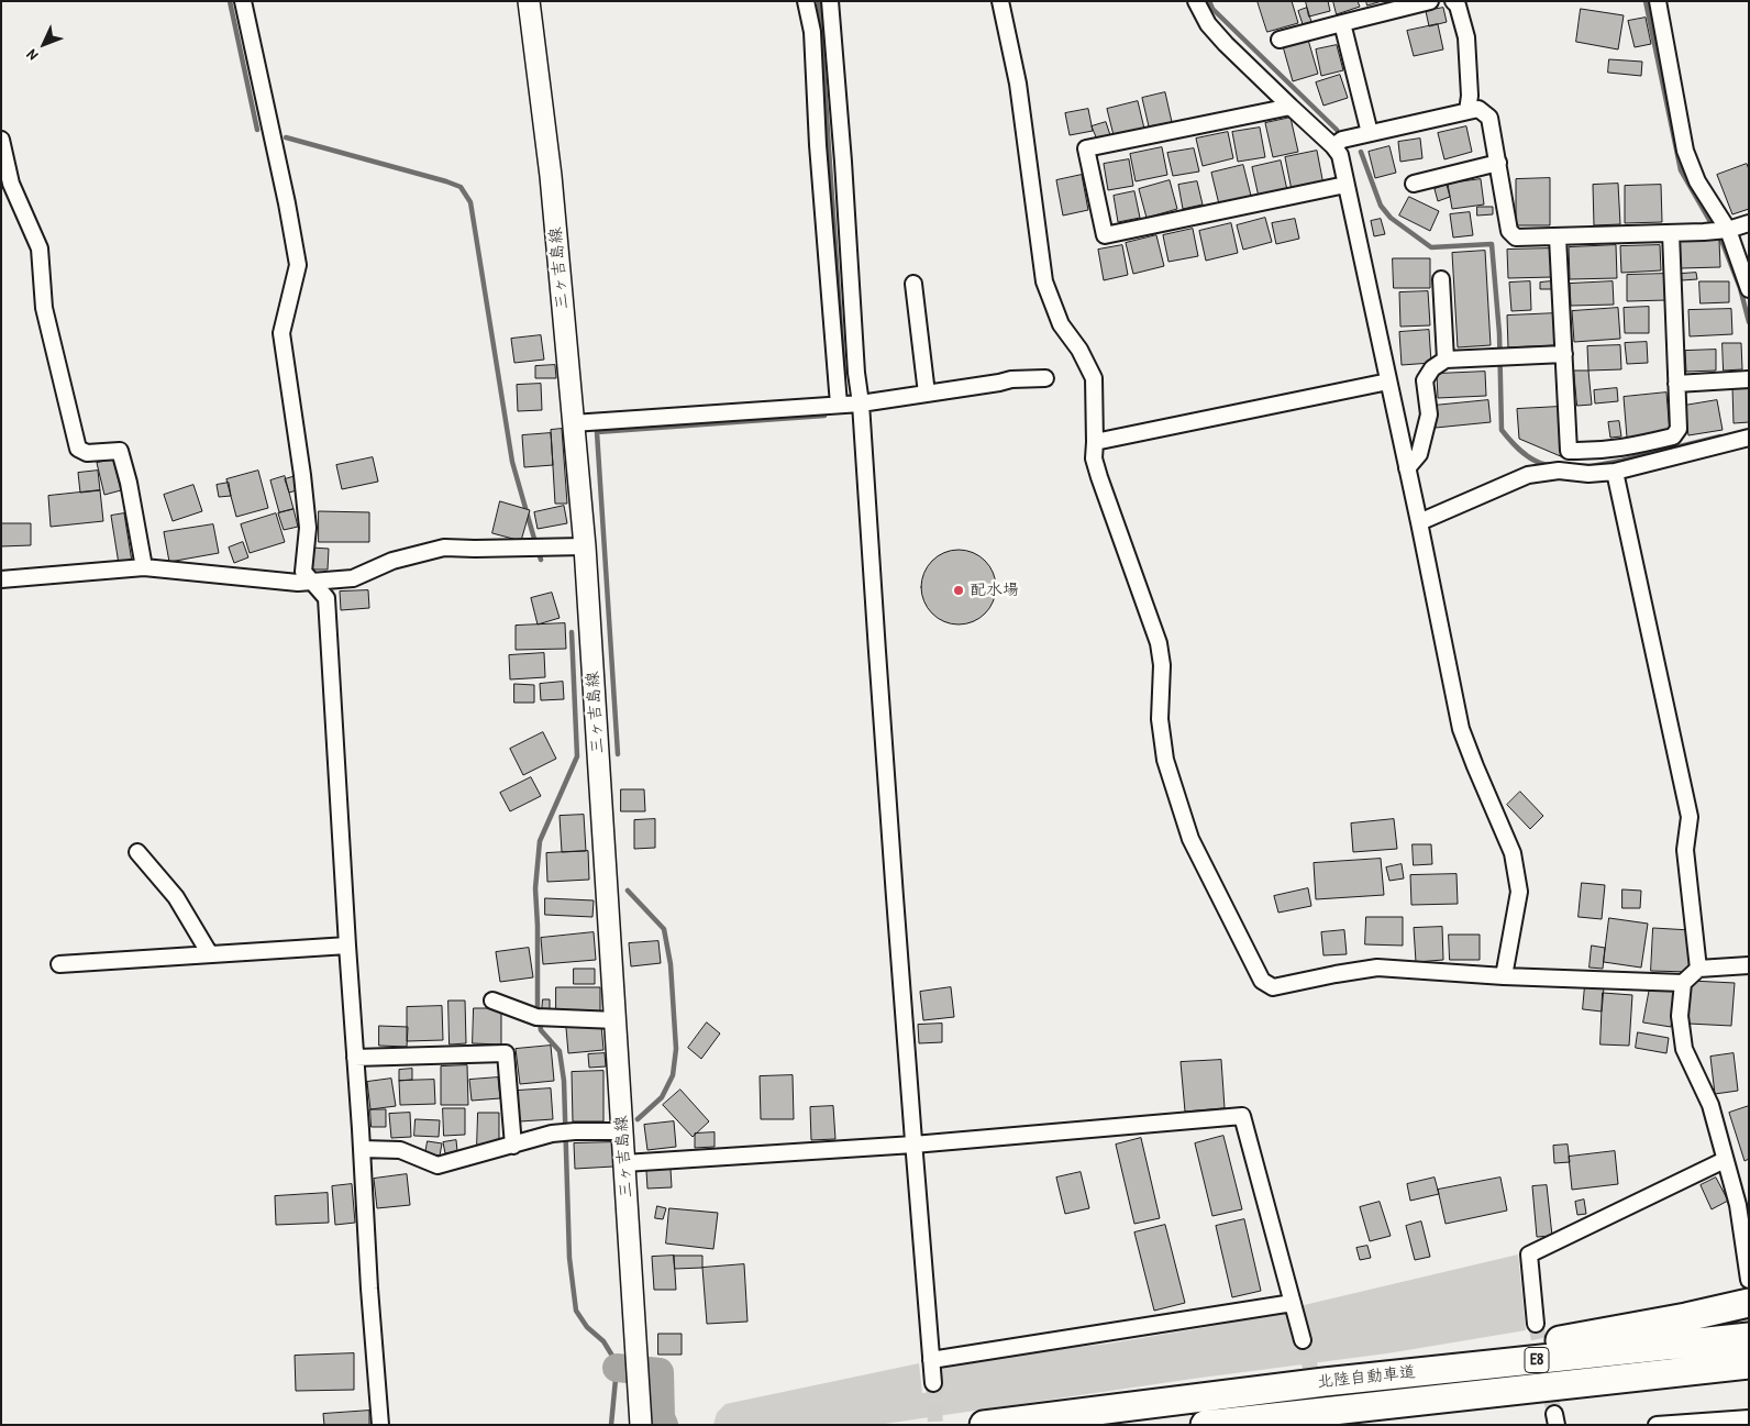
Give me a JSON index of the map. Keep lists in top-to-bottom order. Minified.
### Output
{"streets":{"highway":["E8","北陸自動車道"],"main road":["三ヶ吉島線"]},"places":["配水場"],"north":"bottom left"}
